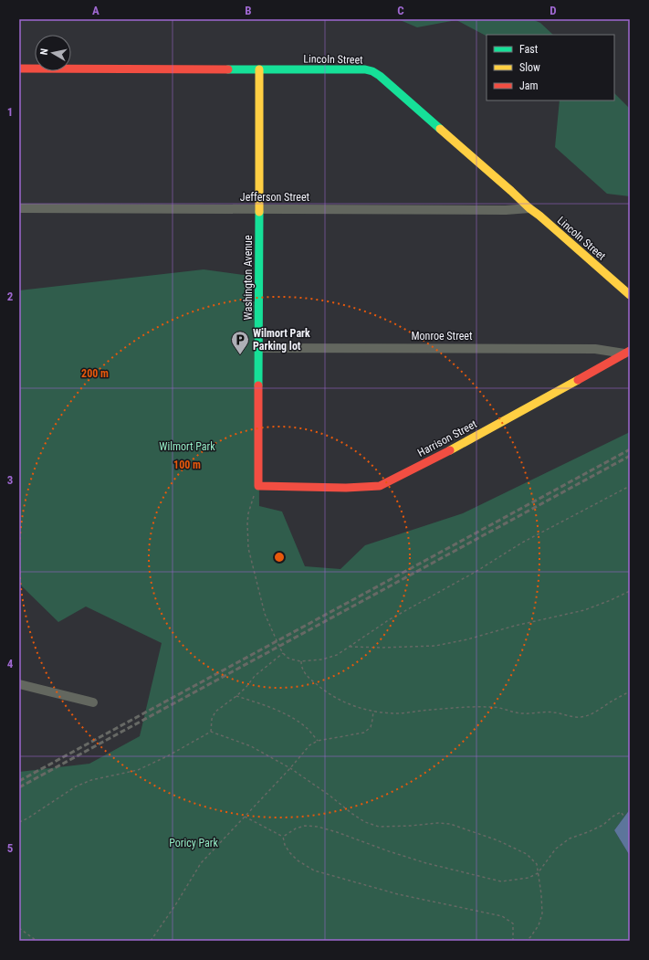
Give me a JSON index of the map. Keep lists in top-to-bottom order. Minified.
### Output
{"streets":{"street":["Lincoln Street","Jefferson Street","Washington Avenue","Monroe Street","Harrison Street"]},"crossings":[["Lincoln Street","Jefferson Street"],["Lincoln Street","Washington Avenue"],["Jefferson Street","Washington Avenue"],["Washington Avenue","Monroe Street"],["Washington Avenue","Harrison Street"],["Monroe Street","Harrison Street"]],"parks":["Wilmort Park","Poricy Park"],"places":{"parking":["Wilmort Park Parking lot"]},"legend":["Fast","Slow","Jam"],"north":"left","grid":{"columns":["A","B","C","D"],"rows":["1","2","3","4","5"]},"rings":["200 m","100 m"]}
